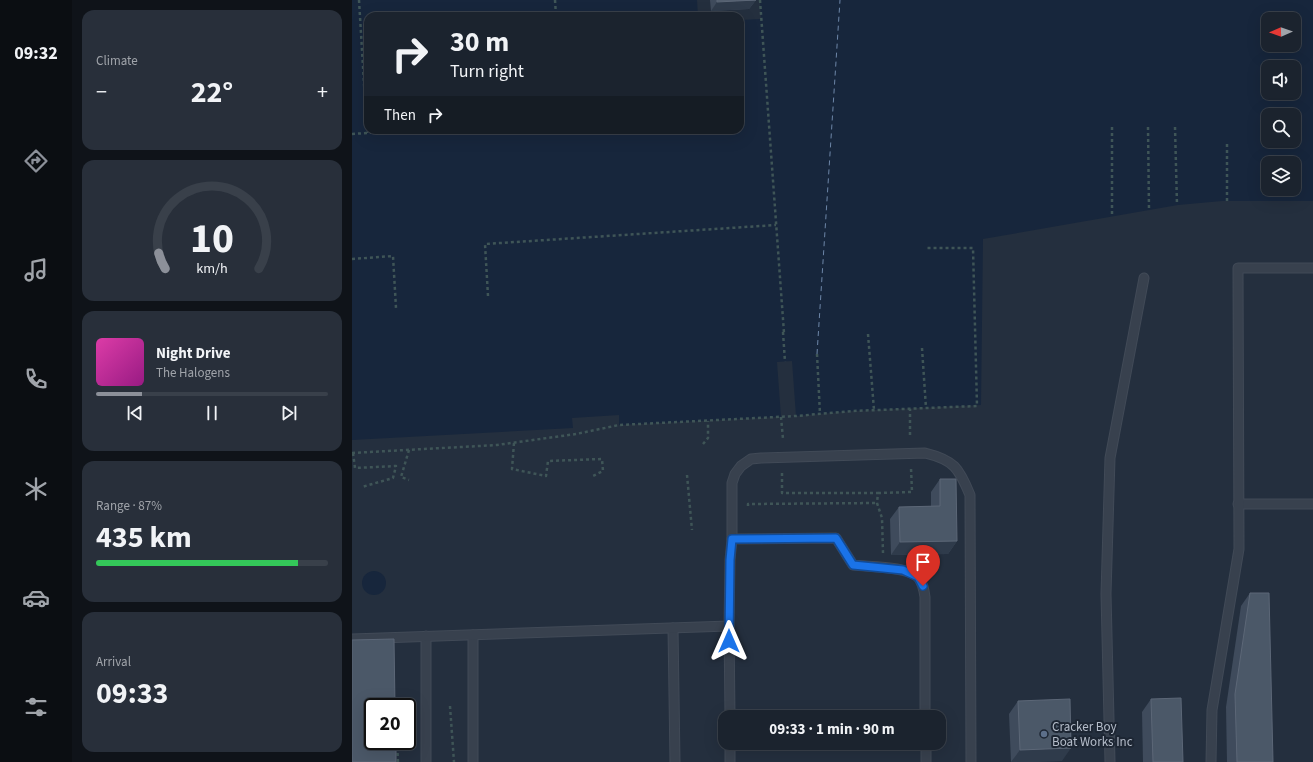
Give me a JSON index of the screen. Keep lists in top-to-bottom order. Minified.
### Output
{"places":["Cracker Boy Boat Works Inc"],"north":"left","page":{"tabs":"09:32","tile":["Climate",["Range · 87%","435 km"],["Arrival","09:33"]],"turn":["30 m","Turn right"],"heat":["−","22°","+"],"then":"Then","song":["Night Drive","The Halogens"],"limit":"20","trip":"09:33 · 1 min · 90 m","gauge":["10","km/h"]}}
